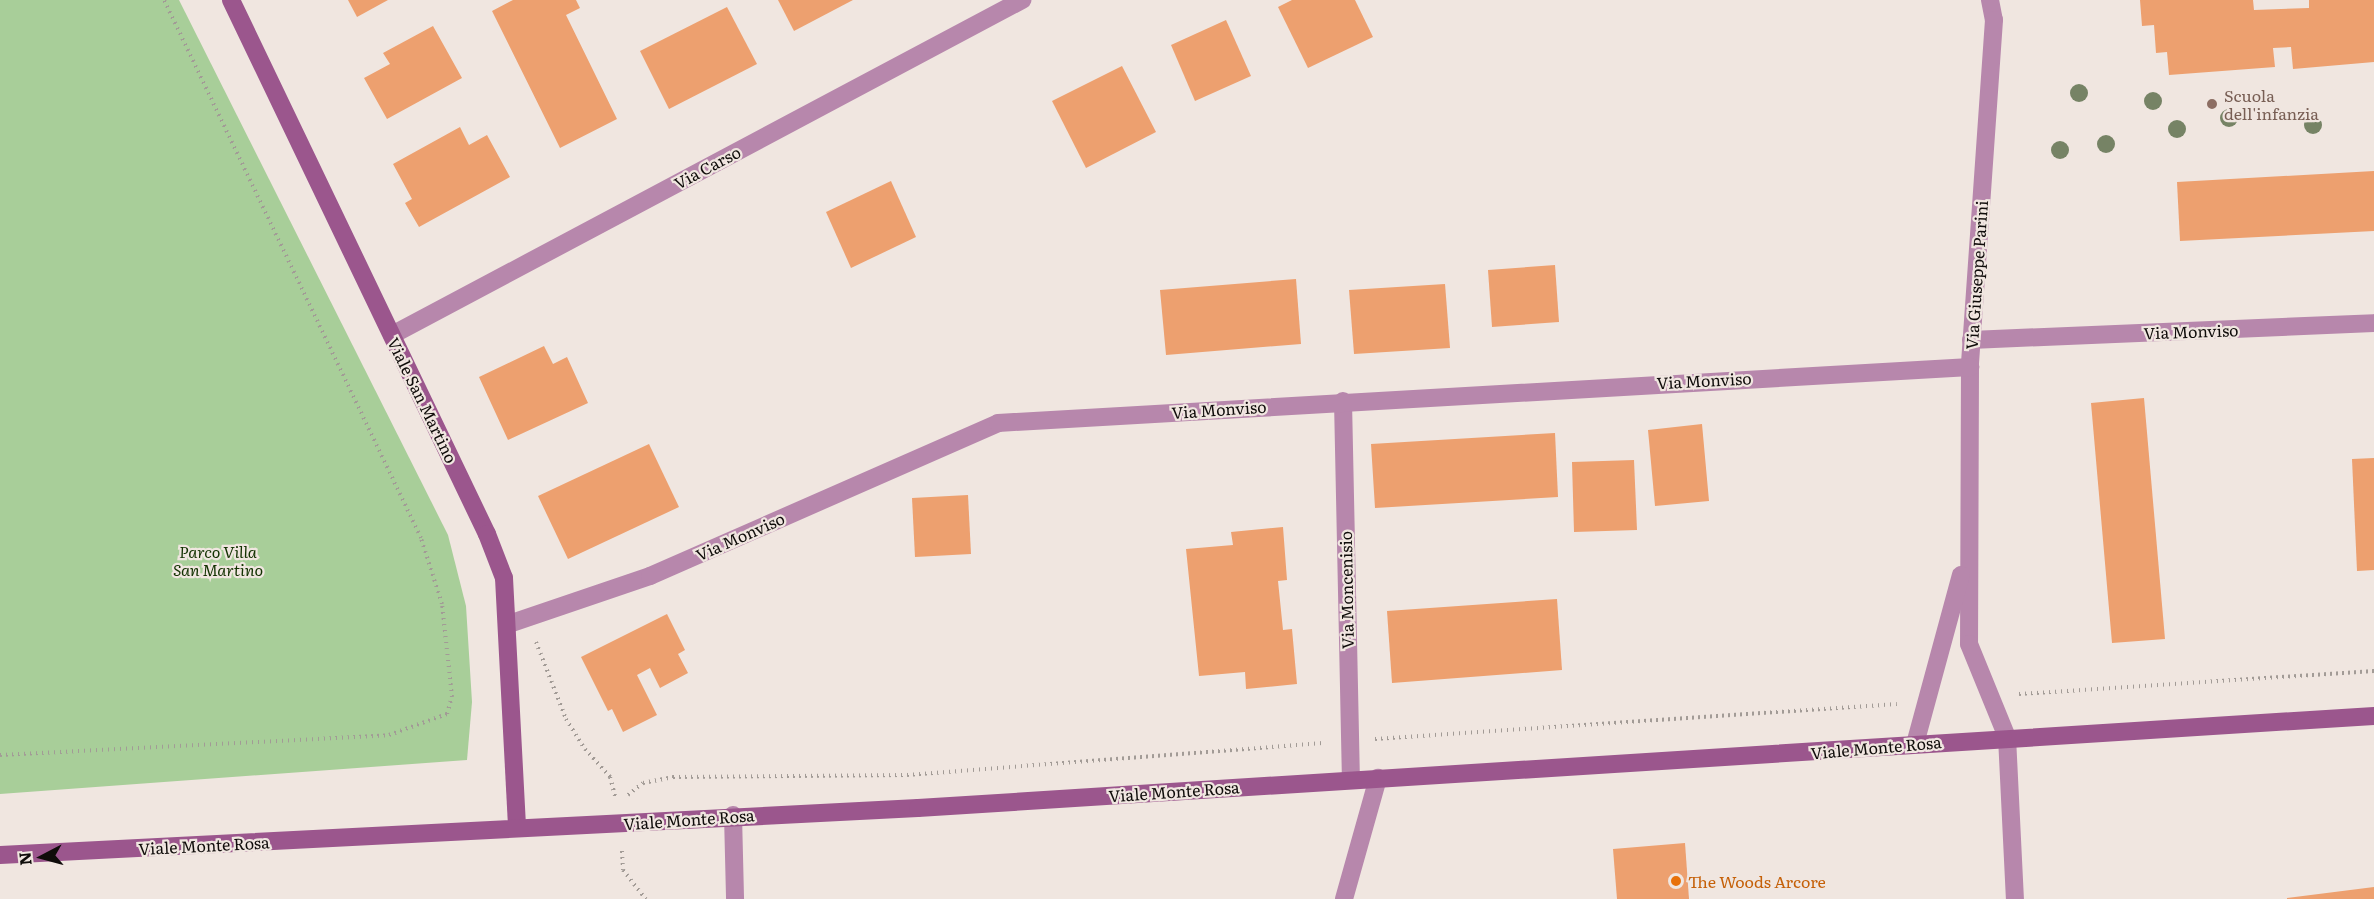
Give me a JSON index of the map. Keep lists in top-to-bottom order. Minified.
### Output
{"streets":{"main road":["Viale San Martino","Viale Monte Rosa"],"street":["Via Carso","Via Giuseppe Parini","Via Monviso","Via Moncenisio"]},"crossings":[["Via Carso","Viale San Martino"],["Via Giuseppe Parini","Via Monviso"],["Via Giuseppe Parini","Viale Monte Rosa"],["Via Monviso","Viale San Martino"],["Via Monviso","Via Moncenisio"],["Viale San Martino","Viale Monte Rosa"],["Via Moncenisio","Viale Monte Rosa"]],"parks":["Parco Villa San Martino"],"places":["Scuola dell'infanzia","The Woods Arcore"],"north":"left"}
